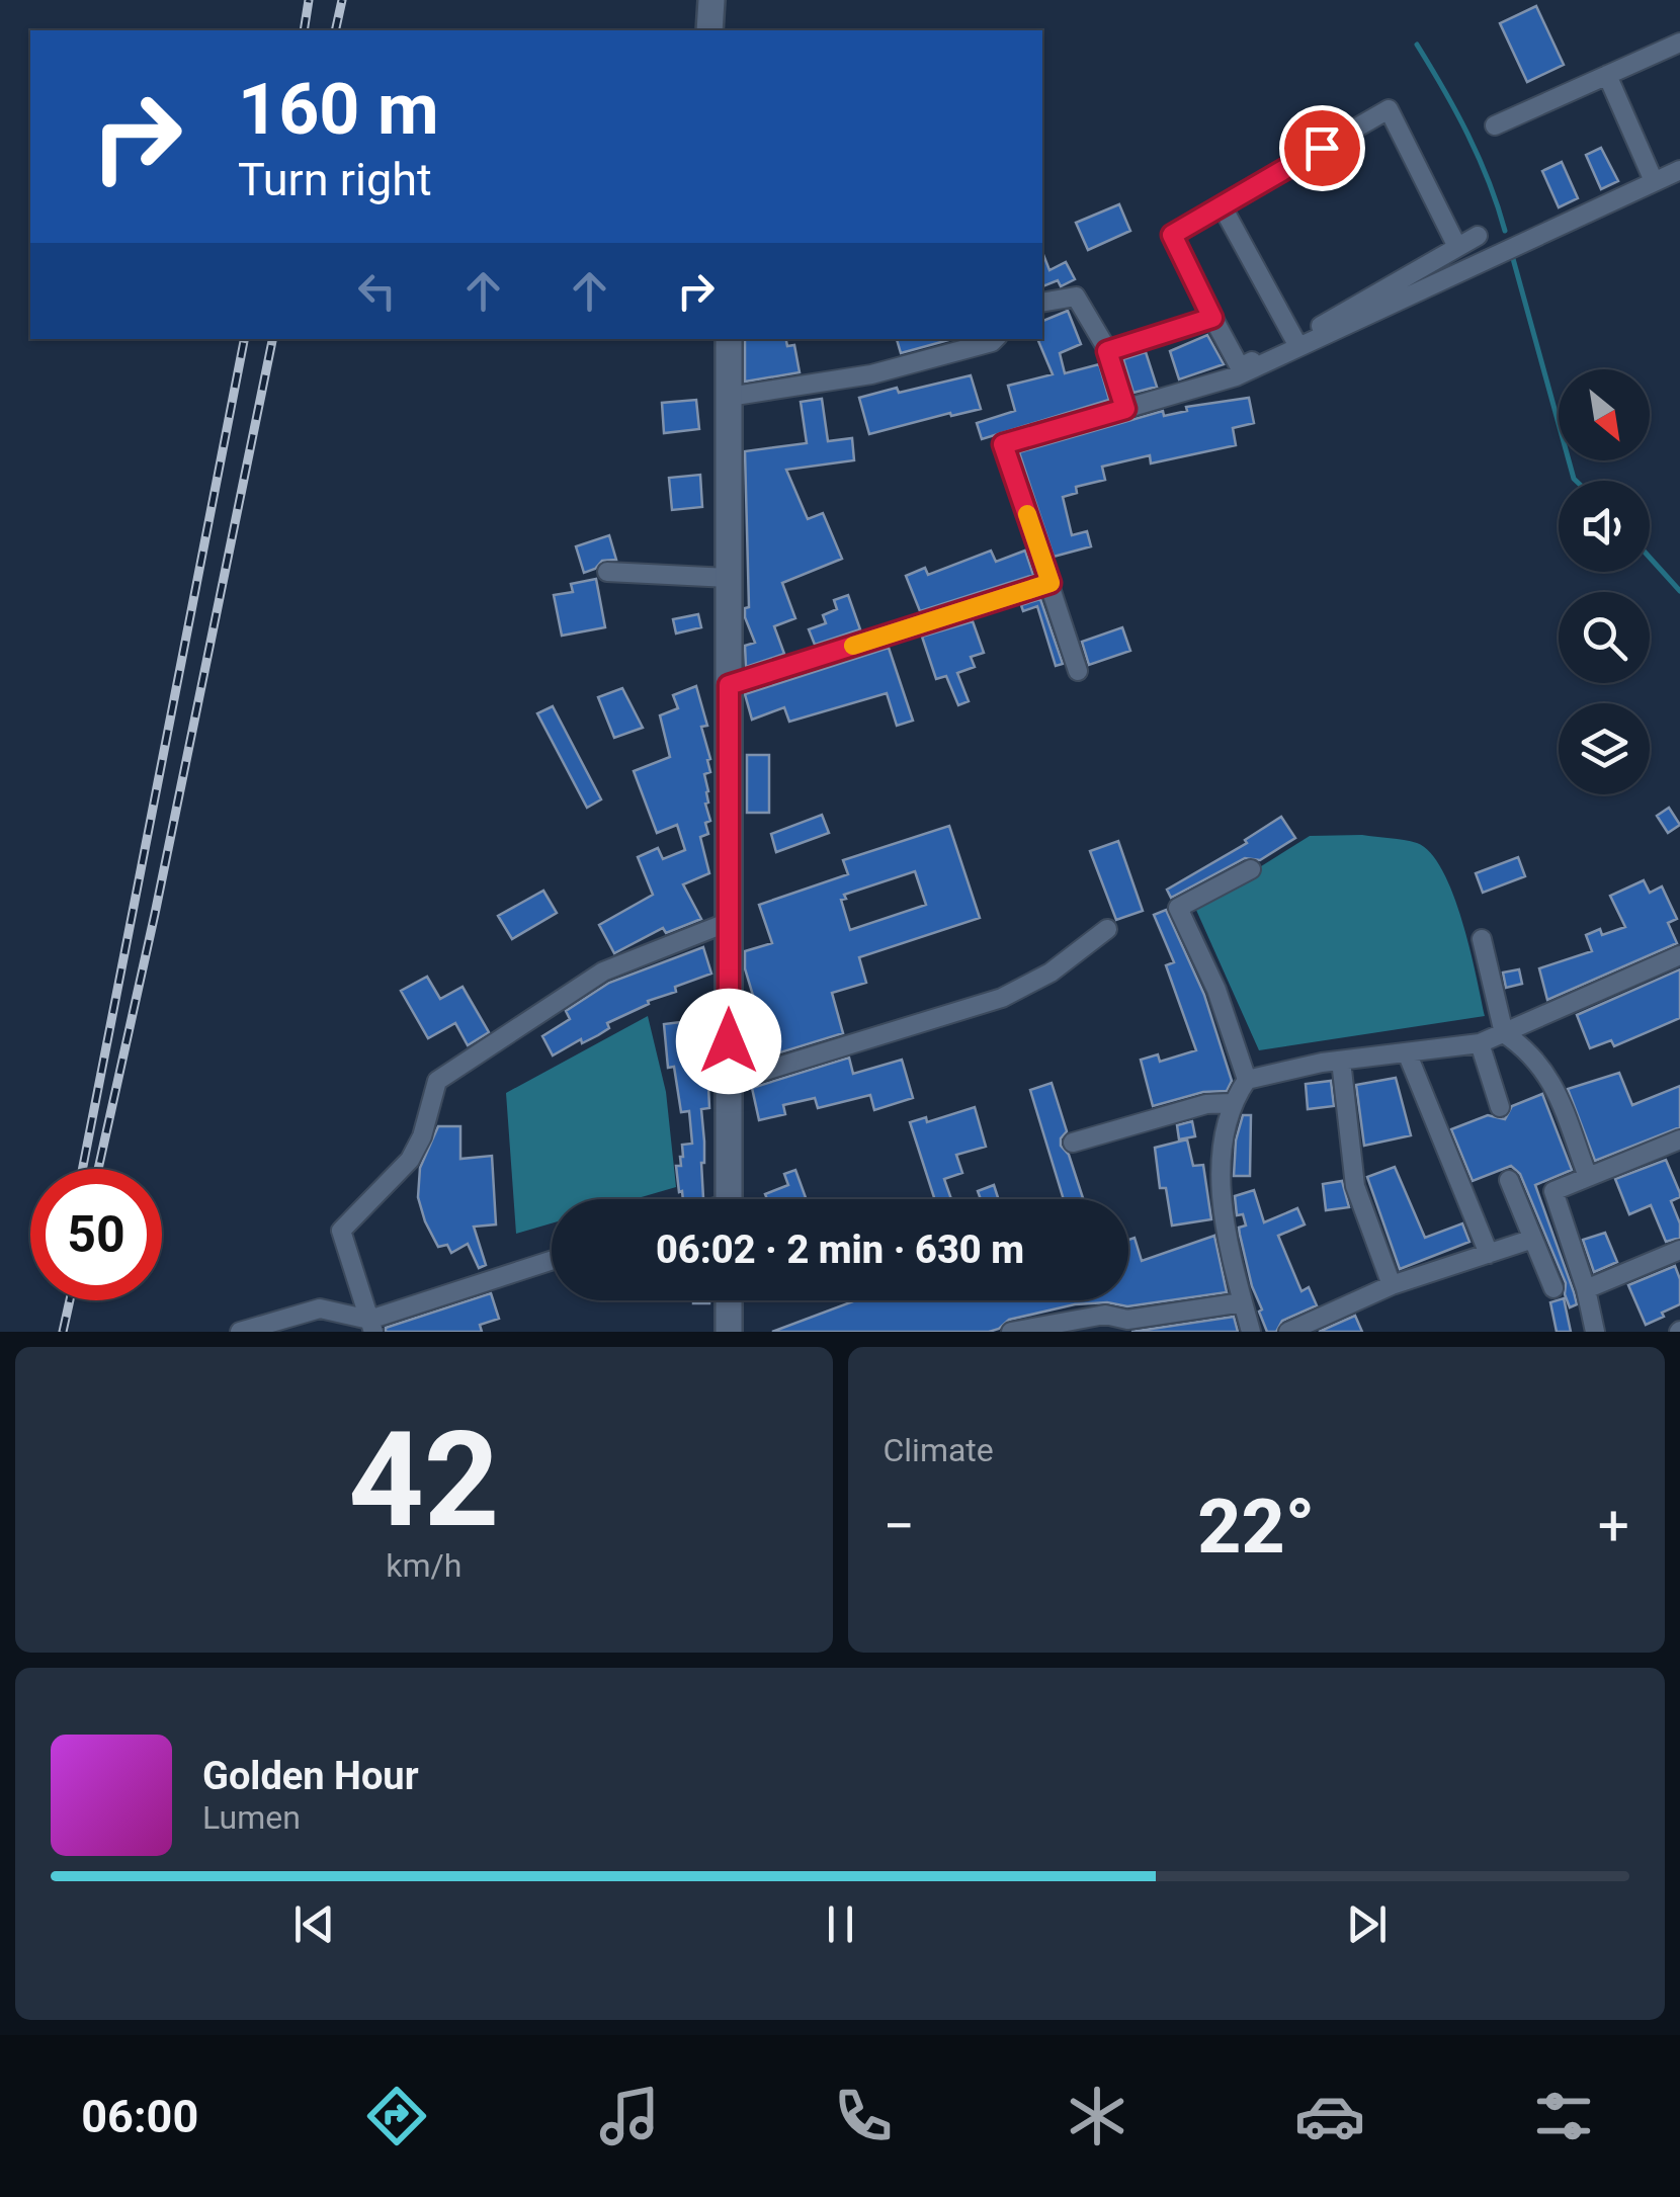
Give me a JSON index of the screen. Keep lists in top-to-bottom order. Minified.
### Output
{"north":"bottom right","page":{"turn":["160 m","Turn right"],"limit":"50","trip":"06:02 · 2 min · 630 m","tile":[["42","km/h"],"Climate"],"heat":["−","22°","+"],"song":["Golden Hour","Lumen"],"tabs":"06:00"}}
